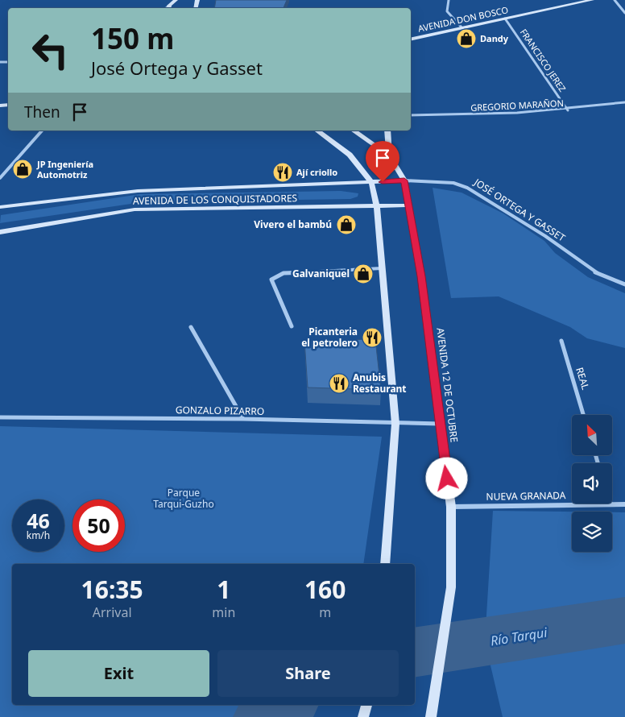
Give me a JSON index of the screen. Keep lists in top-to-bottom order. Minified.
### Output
{"streets":{"main road":["AVENIDA DON BOSCO","AVENIDA DE LOS CONQUISTADORES","JOSÉ ORTEGA Y GASSET","AVENIDA 12 DE OCTUBRE"],"street":["FRANCISCO JEREZ","GREGORIO MARAÑON","REAL","GONZALO PIZARRO","NUEVA GRANADA"]},"crossings":[["AVENIDA DON BOSCO","FRANCISCO JEREZ"],["FRANCISCO JEREZ","GREGORIO MARAÑON"],["AVENIDA DE LOS CONQUISTADORES","JOSÉ ORTEGA Y GASSET"],["AVENIDA DE LOS CONQUISTADORES","AVENIDA 12 DE OCTUBRE"],["JOSÉ ORTEGA Y GASSET","AVENIDA 12 DE OCTUBRE"],["AVENIDA 12 DE OCTUBRE","GONZALO PIZARRO"],["AVENIDA 12 DE OCTUBRE","NUEVA GRANADA"]],"water":["Río Tarqui"],"parks":["Parque Tarqui-Guzho"],"places":{"shop":["Dandy","JP Ingeniería Automotriz","Vivero el bambú","Galvaniquel"],"restaurant":["Ají criollo","Picanteria el petrolero","Anubis Restaurant"]},"north":"top left","page":{"turn":["150 m","José Ortega y Gasset"],"then":"Then","speed":"46 km/h","limit":"50","eta":["16:35","Arrival","1","min","160","m"],"buttons":["Exit","Share"]}}
